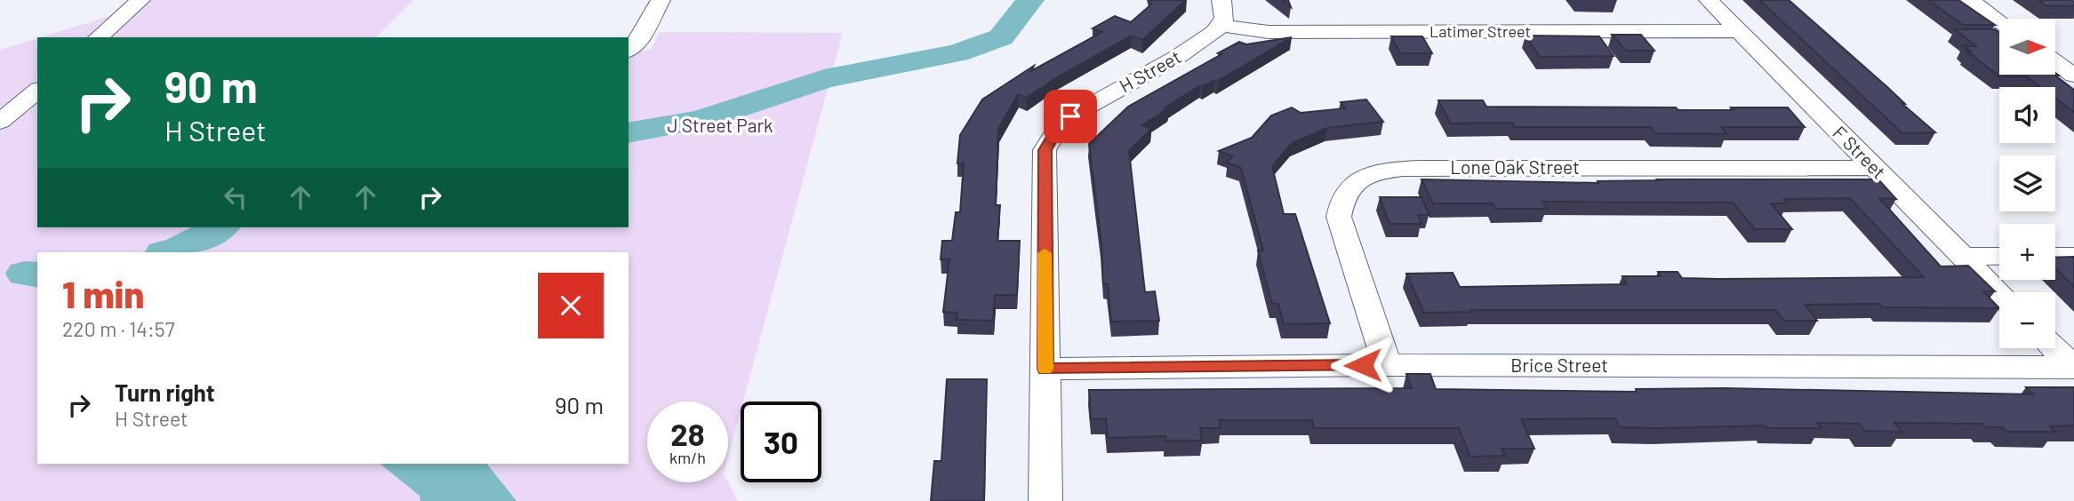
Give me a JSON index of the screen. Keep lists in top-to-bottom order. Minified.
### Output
{"streets":{"street":["Latimer Street","H Street","F Street","Lone Oak Street","Brice Street"]},"crossings":[["Latimer Street","H Street"],["Latimer Street","F Street"],["H Street","Brice Street"],["F Street","Lone Oak Street"],["Lone Oak Street","Brice Street"]],"parks":["J Street Park"],"north":"right","page":{"map_buttons":["+","−"],"turn":["90 m","H Street"],"heading":["1 min","220 m · 14:57"],"list":[{"name":"Turn right","note":"H Street","value":"90 m"}],"speed":"28 km/h","limit":"30"}}
